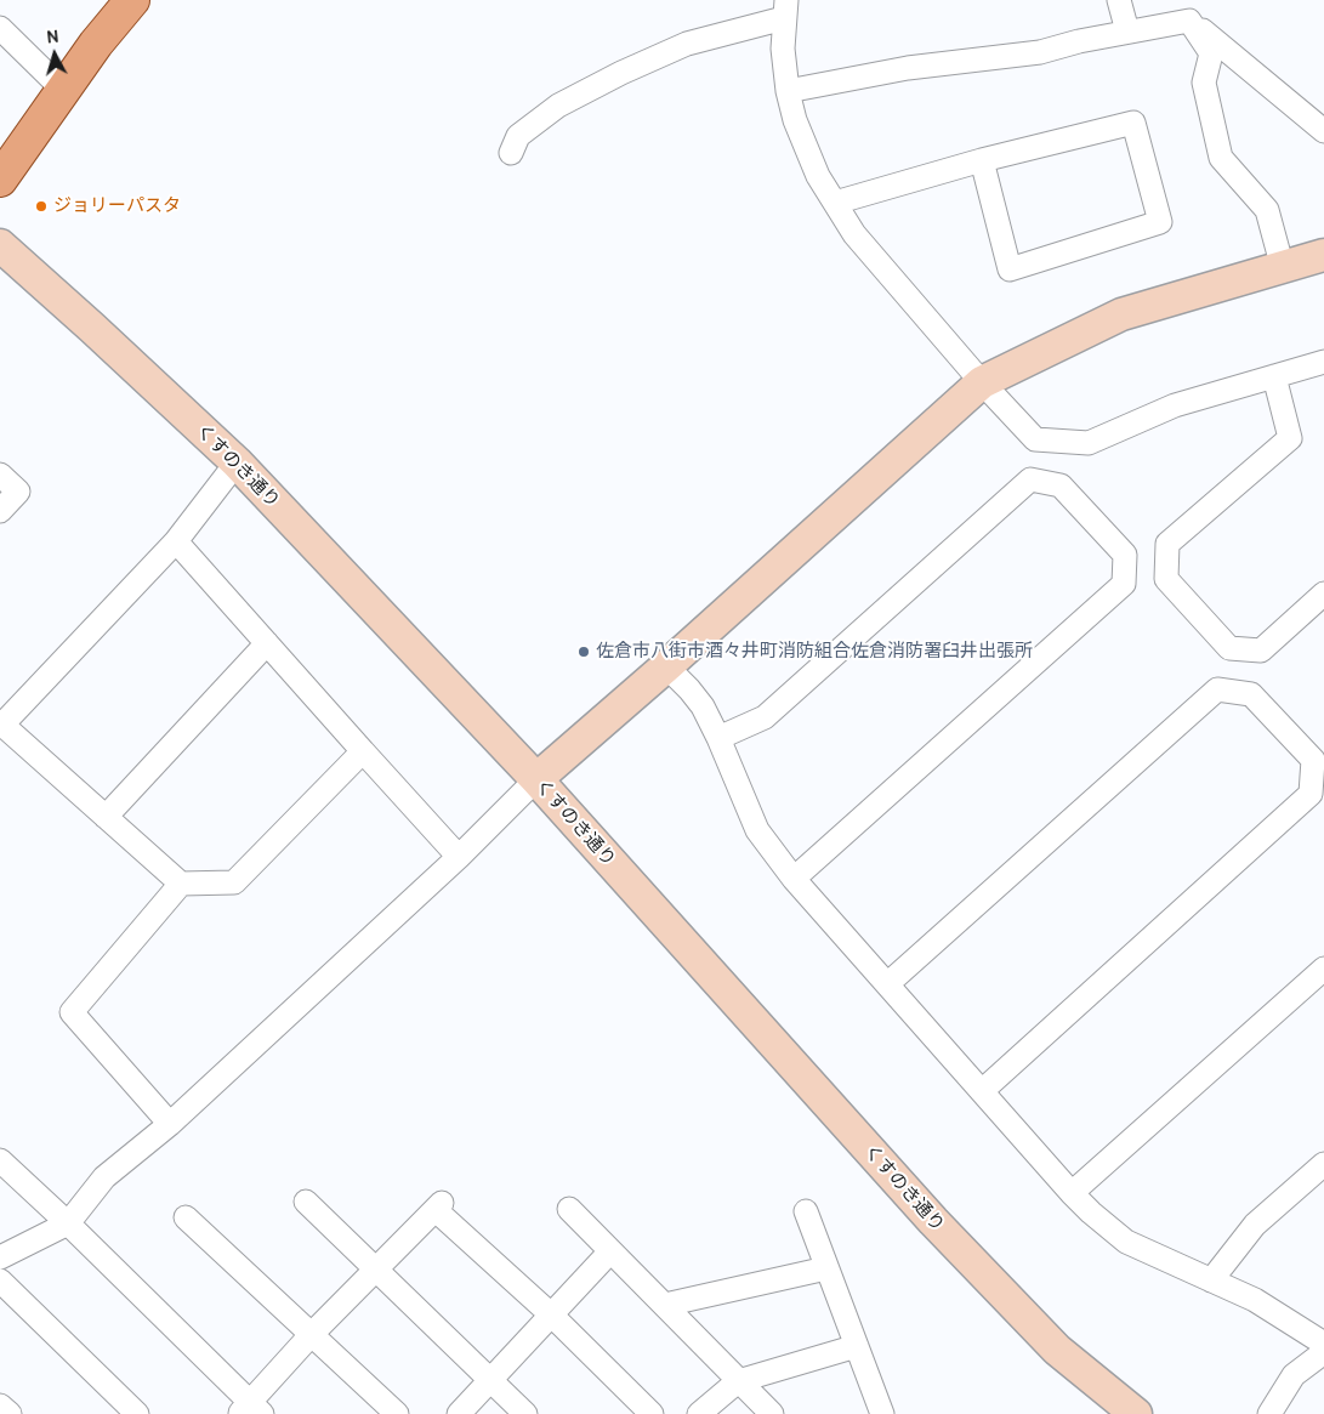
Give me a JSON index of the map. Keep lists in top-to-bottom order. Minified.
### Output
{"streets":{"street":["くすのき通り"]},"places":["ジョリーパスタ","佐倉市八街市酒々井町消防組合佐倉消防署臼井出張所"],"north":"top"}
